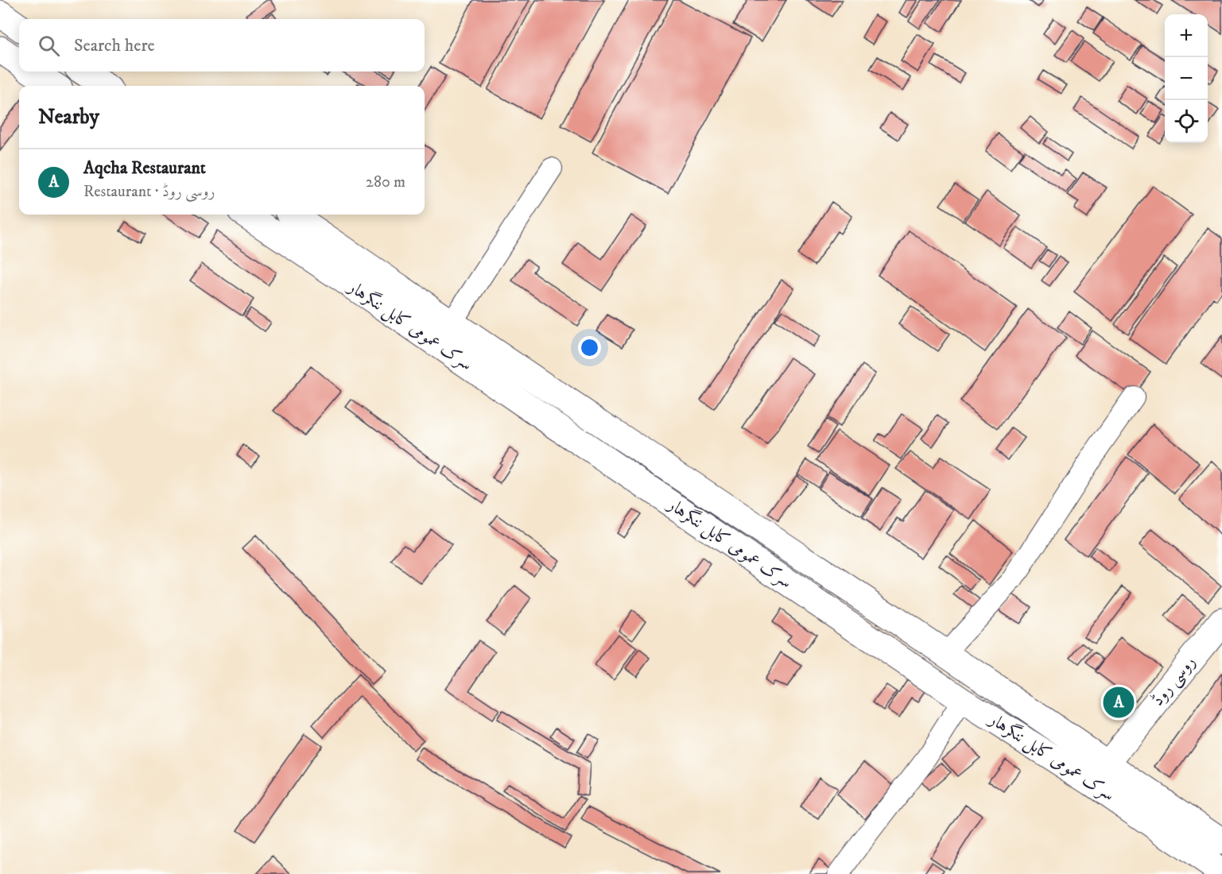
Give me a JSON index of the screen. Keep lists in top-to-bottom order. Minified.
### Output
{"streets":{"main road":["سرک عمومی کابل ننگرهار","روسی روڈ"]},"crossings":[["سرک عمومی کابل ننگرهار","روسی روڈ"]],"page":{"map_buttons":["+","−"],"search":"Search here","heading":"Nearby","list":[{"mark":"A","name":"Aqcha Restaurant","note":"Restaurant · روسی روڈ","value":"280 m"}],"pins":"A"}}
